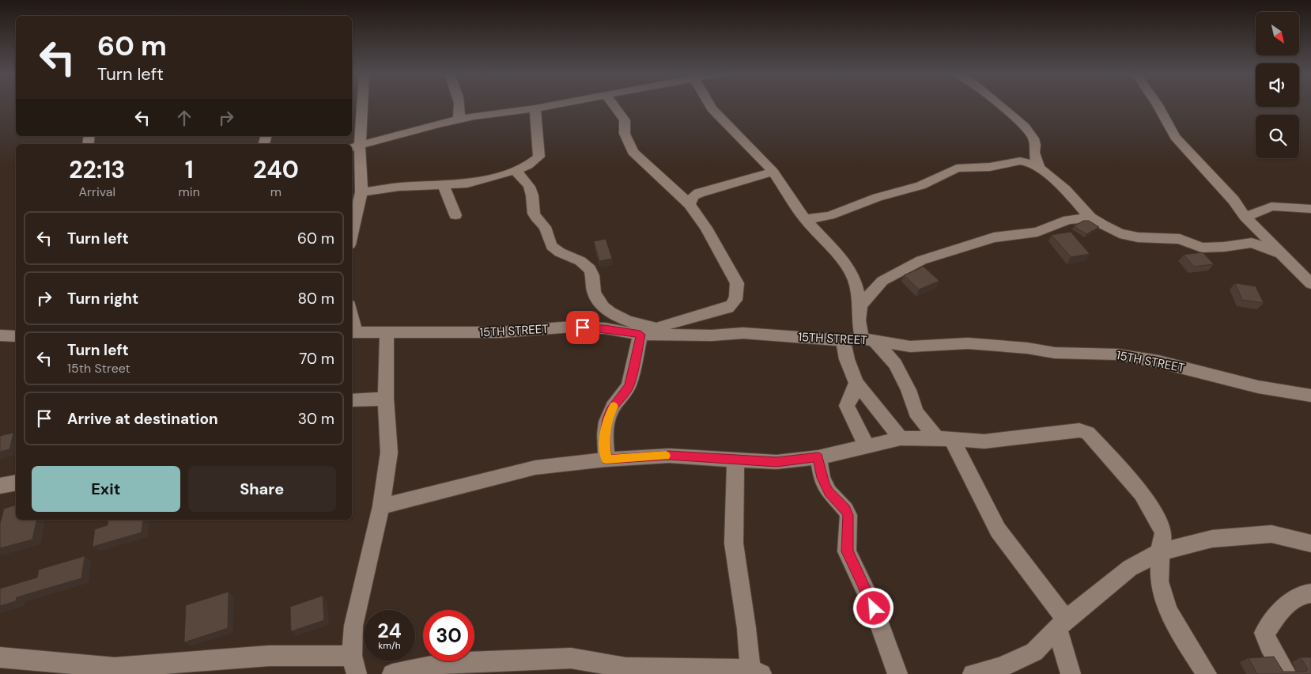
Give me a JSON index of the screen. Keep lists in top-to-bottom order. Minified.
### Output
{"streets":{"street":["15TH STREET"]},"north":"bottom right","page":{"turn":["60 m","Turn left"],"eta":["22:13","Arrival","1","min","240","m"],"list":[{"name":"Turn left","value":"60 m"},{"name":"Turn right","value":"80 m"},{"name":"Turn left","note":"15th Street","value":"70 m"},{"name":"Arrive at destination","value":"30 m"}],"buttons":["Exit","Share"],"speed":"24 km/h","limit":"30"}}
